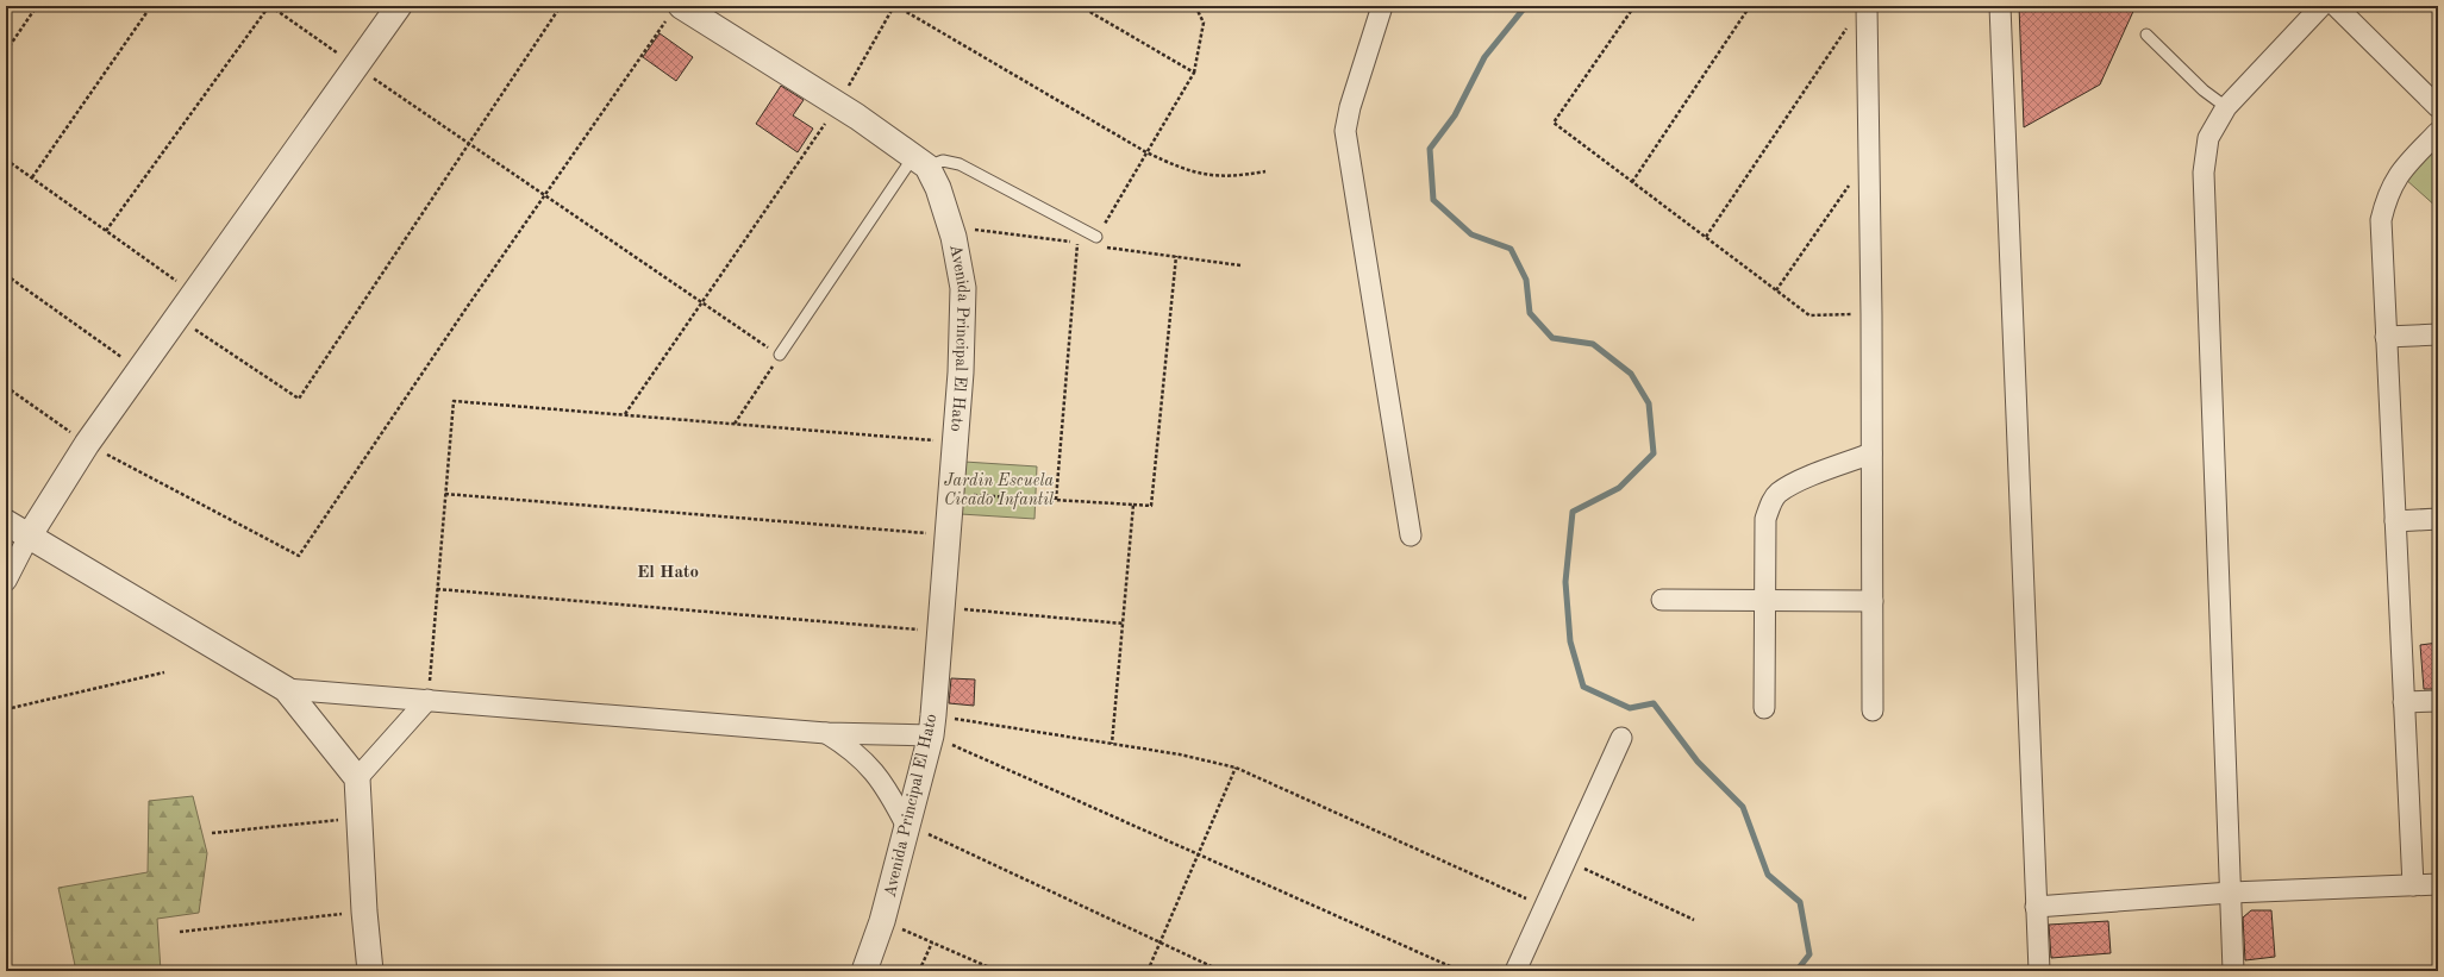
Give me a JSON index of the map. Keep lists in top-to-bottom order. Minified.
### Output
{"streets":{"street":["Avenida Principal El Hato"]},"districts":["El Hato"],"parks":["Jardin Escuela Cicado Infantil"]}
